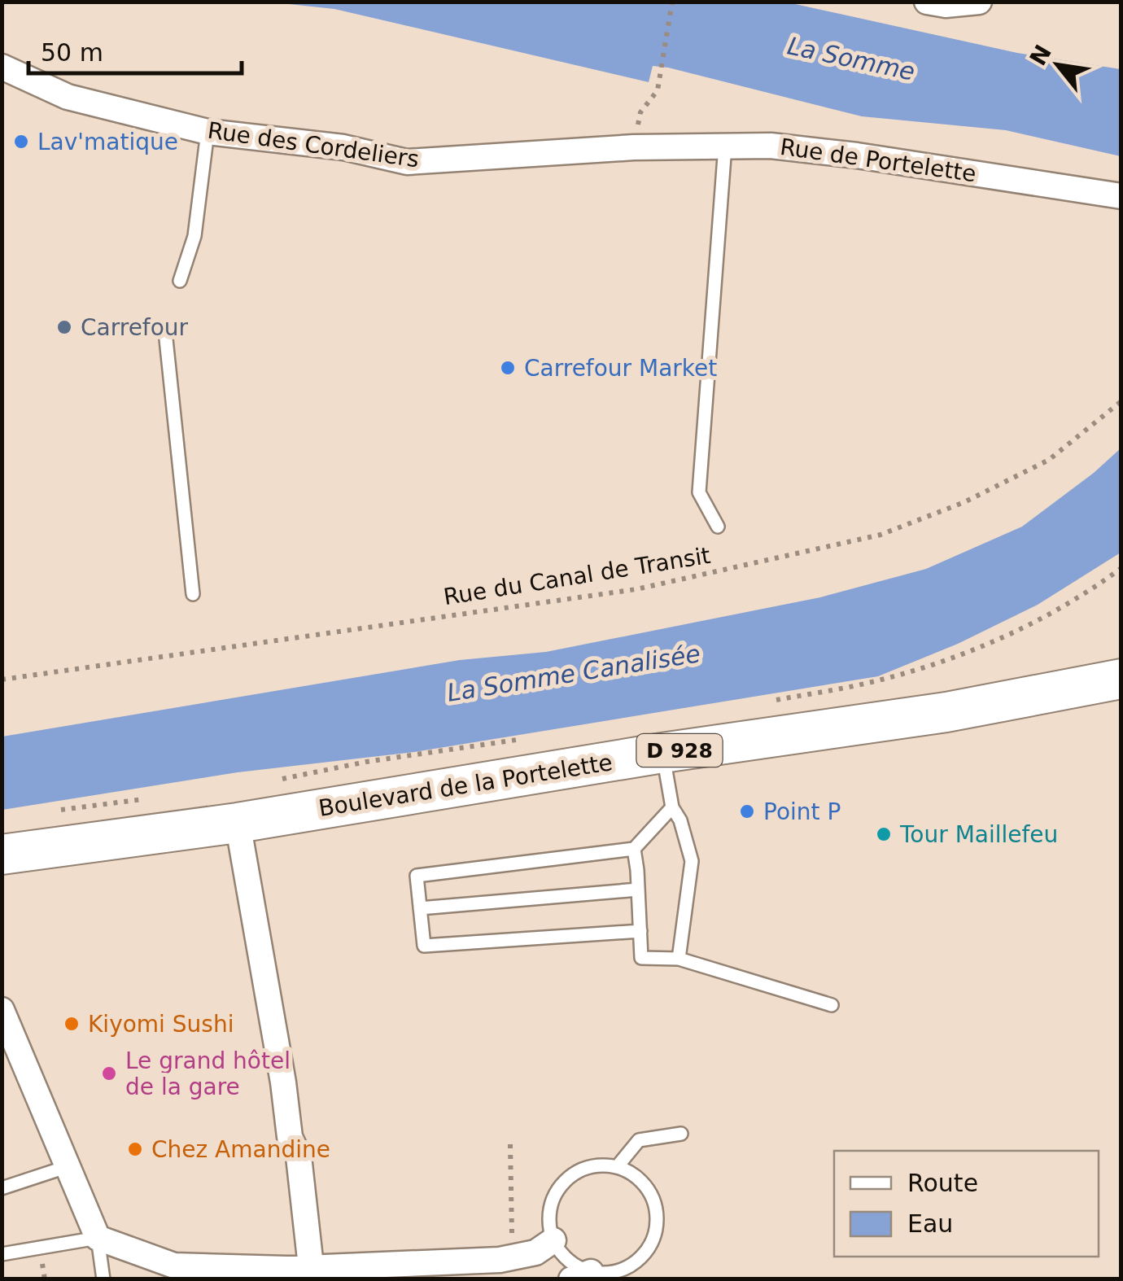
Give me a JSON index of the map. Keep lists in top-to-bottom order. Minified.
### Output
{"streets":{"main road":["D 928","Boulevard de la Portelette"],"street":["Rue des Cordeliers","Rue de Portelette"],"path":["Rue du Canal de Transit"]},"crossings":[["Rue des Cordeliers","Rue de Portelette"]],"water":["La Somme","La Somme Canalisée"],"places":["Lav'matique","Carrefour","Carrefour Market","Point P","Tour Maillefeu","Kiyomi Sushi","Le grand hôtel de la gare","Chez Amandine"],"legend":["Route","Eau"],"scale_bar":"50 m","north":"top left"}
